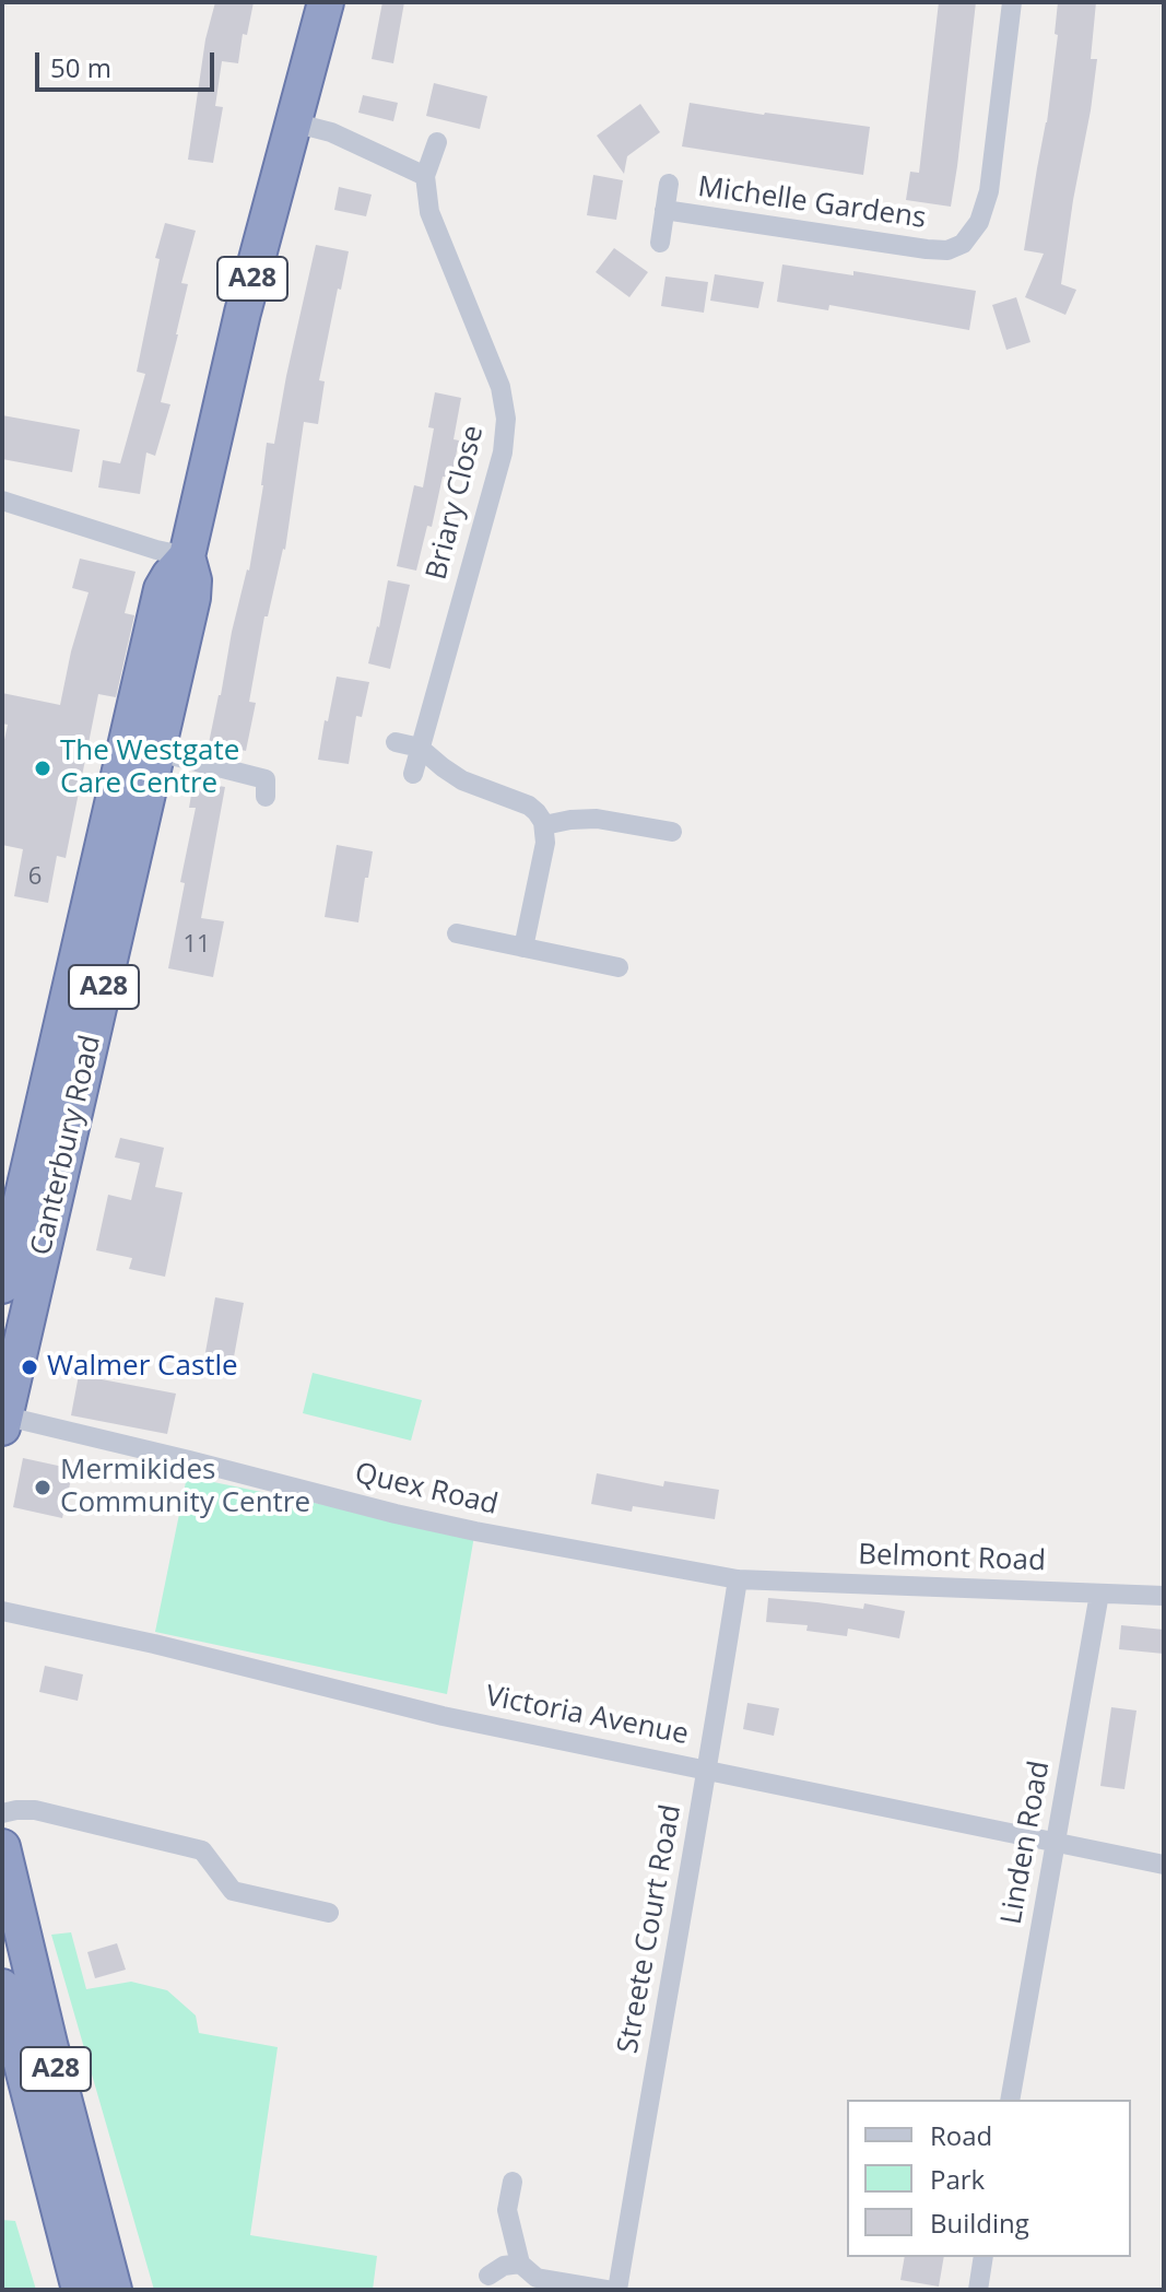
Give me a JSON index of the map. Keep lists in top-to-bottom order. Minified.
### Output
{"streets":{"highway":["A28","Canterbury Road"],"street":["Michelle Gardens","Briary Close","Quex Road","Belmont Road","Victoria Avenue","Linden Road","Streete Court Road"]},"crossings":[["Canterbury Road","Quex Road"],["Quex Road","Belmont Road"],["Quex Road","Streete Court Road"],["Belmont Road","Linden Road"],["Belmont Road","Streete Court Road"],["Victoria Avenue","Linden Road"],["Victoria Avenue","Streete Court Road"]],"places":["The Westgate Care Centre","Walmer Castle","Mermikides Community Centre"],"house_numbers":["6","11"],"legend":["Road","Park","Building"],"scale_bar":"50 m"}
